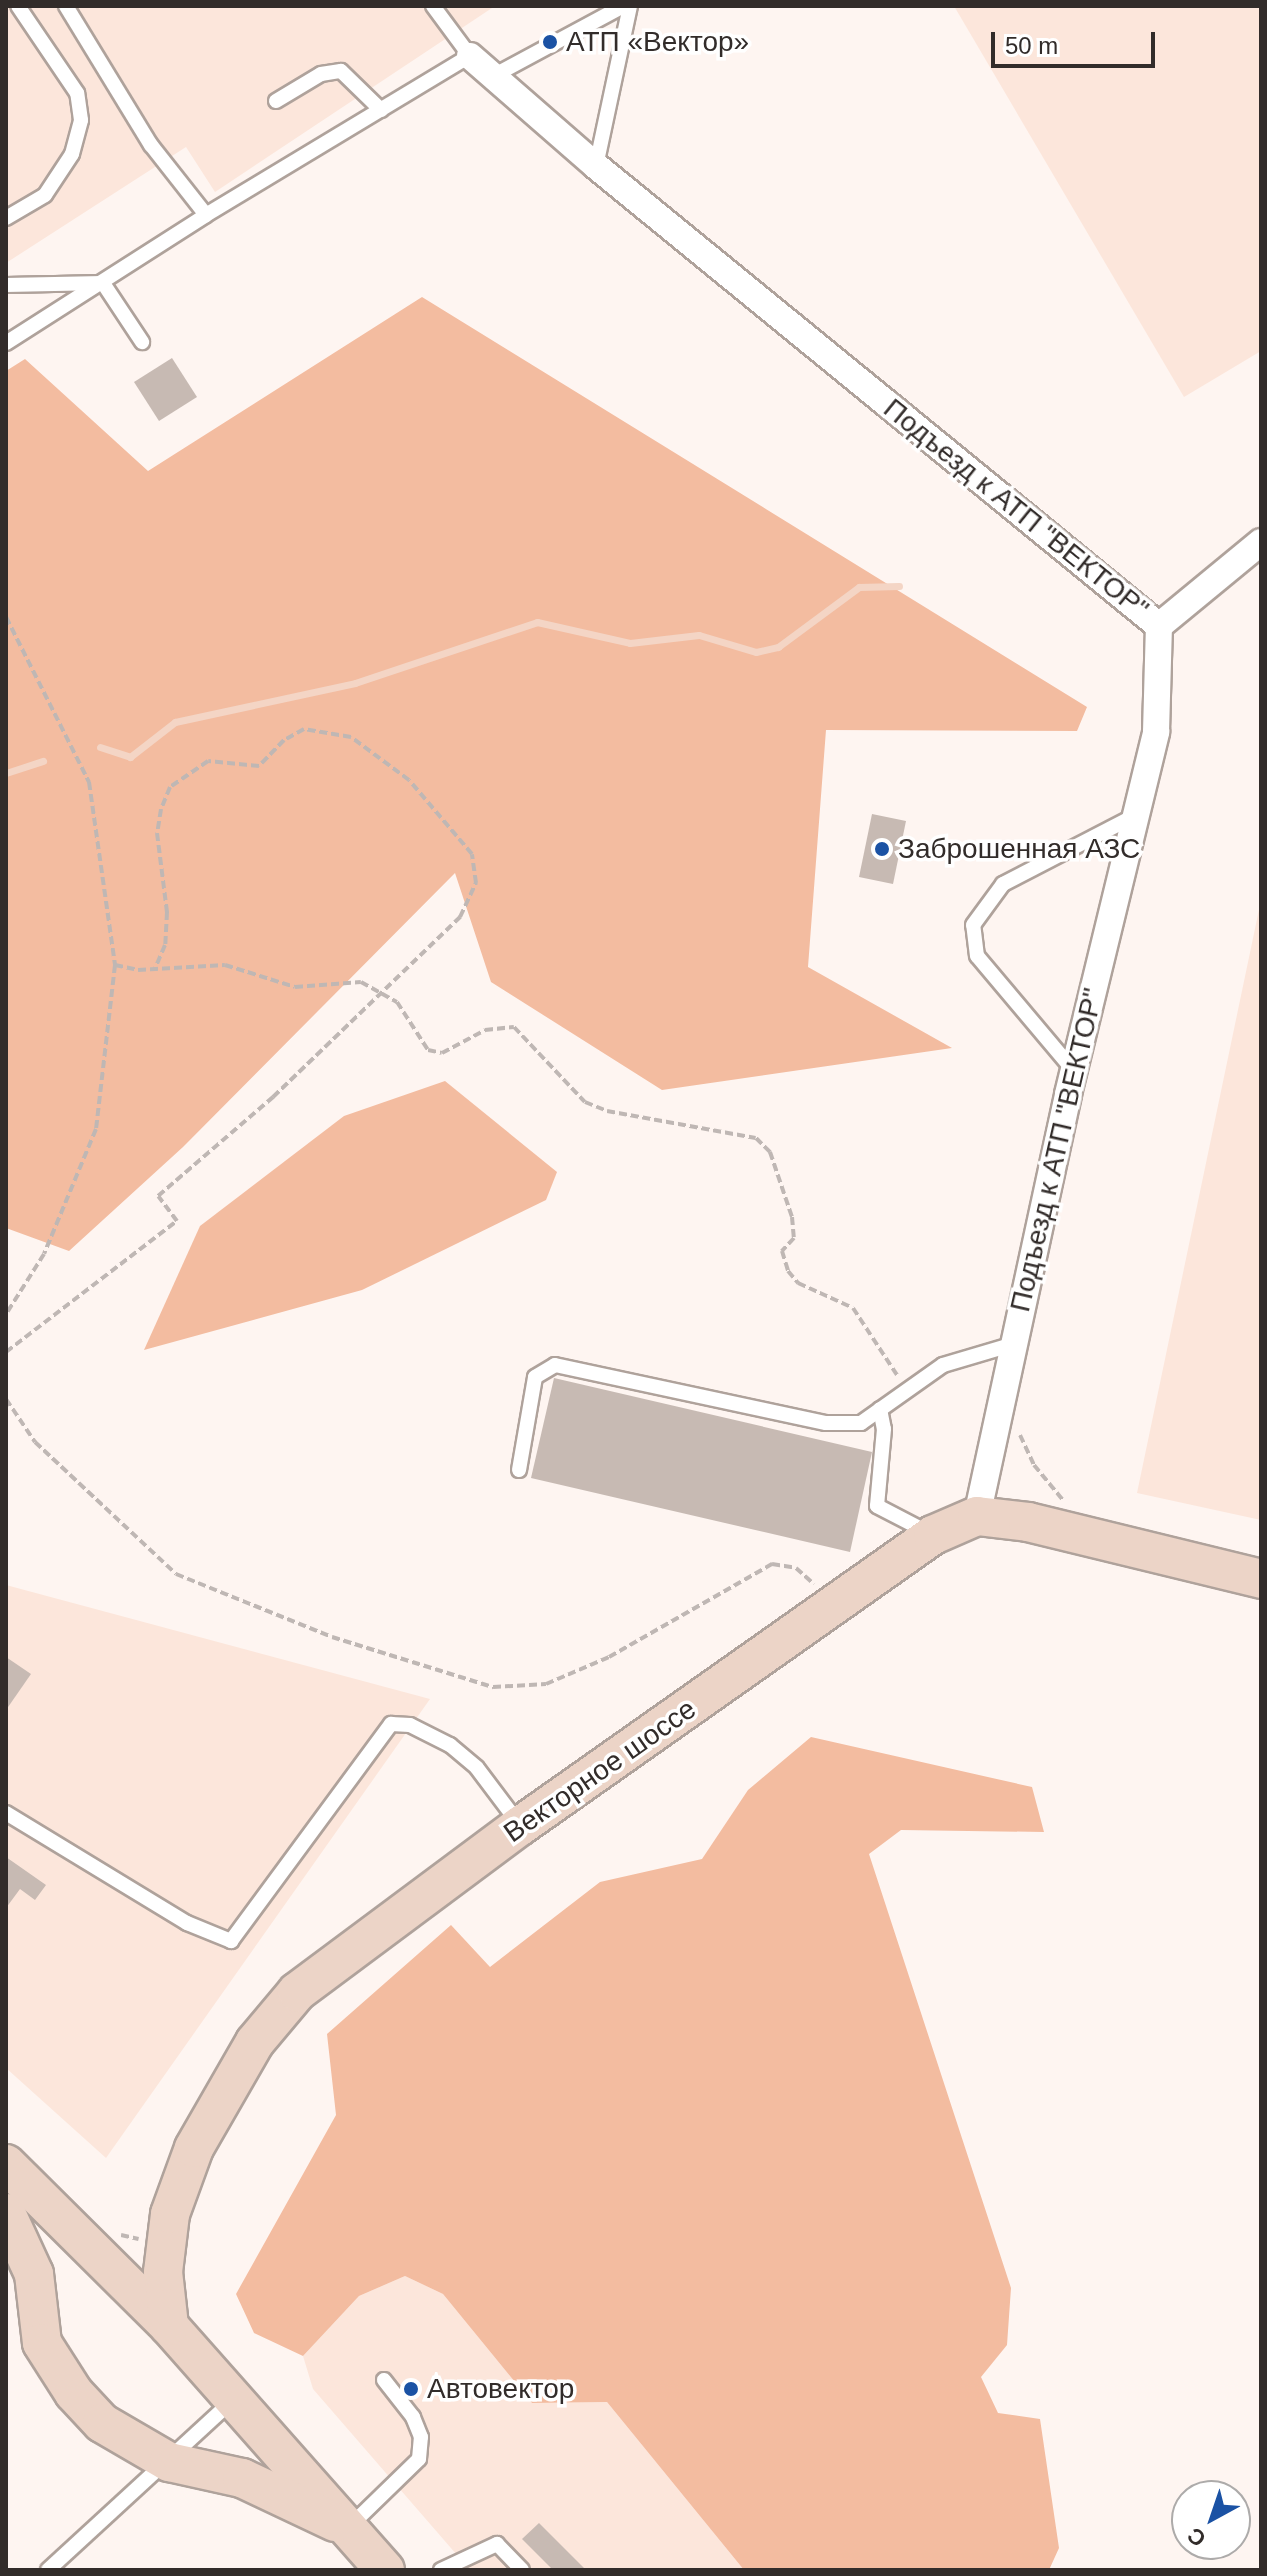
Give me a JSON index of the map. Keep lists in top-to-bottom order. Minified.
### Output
{"streets":{"main road":["Векторное шоссе"],"street":["Подъезд к АТП \"ВЕКТОР\""]},"crossings":[["Подъезд к АТП \"ВЕКТОР\"","Векторное шоссе"]],"places":["АТП «Вектор»","Заброшенная АЗС","Автовектор"],"scale_bar":"50 m","north":"bottom left"}
